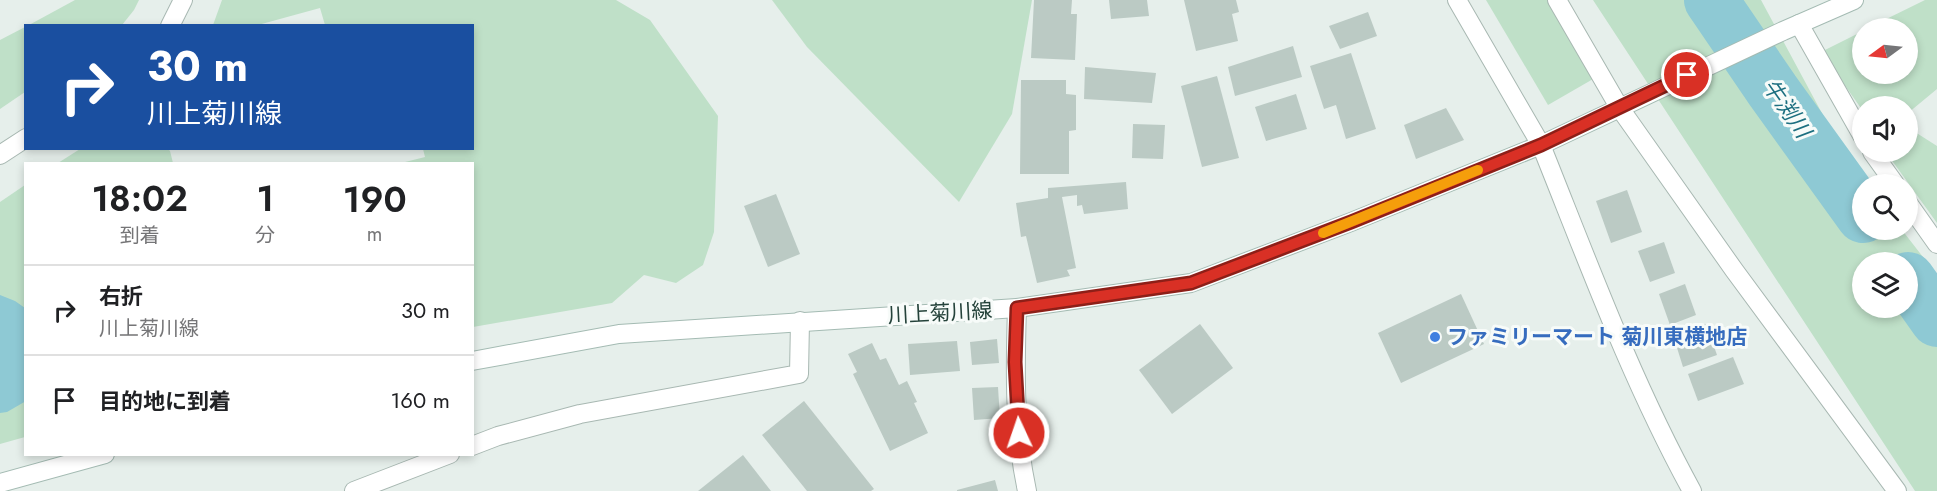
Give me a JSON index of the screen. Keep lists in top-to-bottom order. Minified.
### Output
{"streets":{"main road":["川上菊川線"]},"water":["牛渕川"],"places":["ファミリーマート 菊川東横地店"],"north":"left","page":{"turn":["30 m","川上菊川線"],"eta":["18:02","到着","1","分","190","m"],"list":[{"name":"右折","note":"川上菊川線","value":"30 m"},{"name":"目的地に到着","value":"160 m"}]}}
